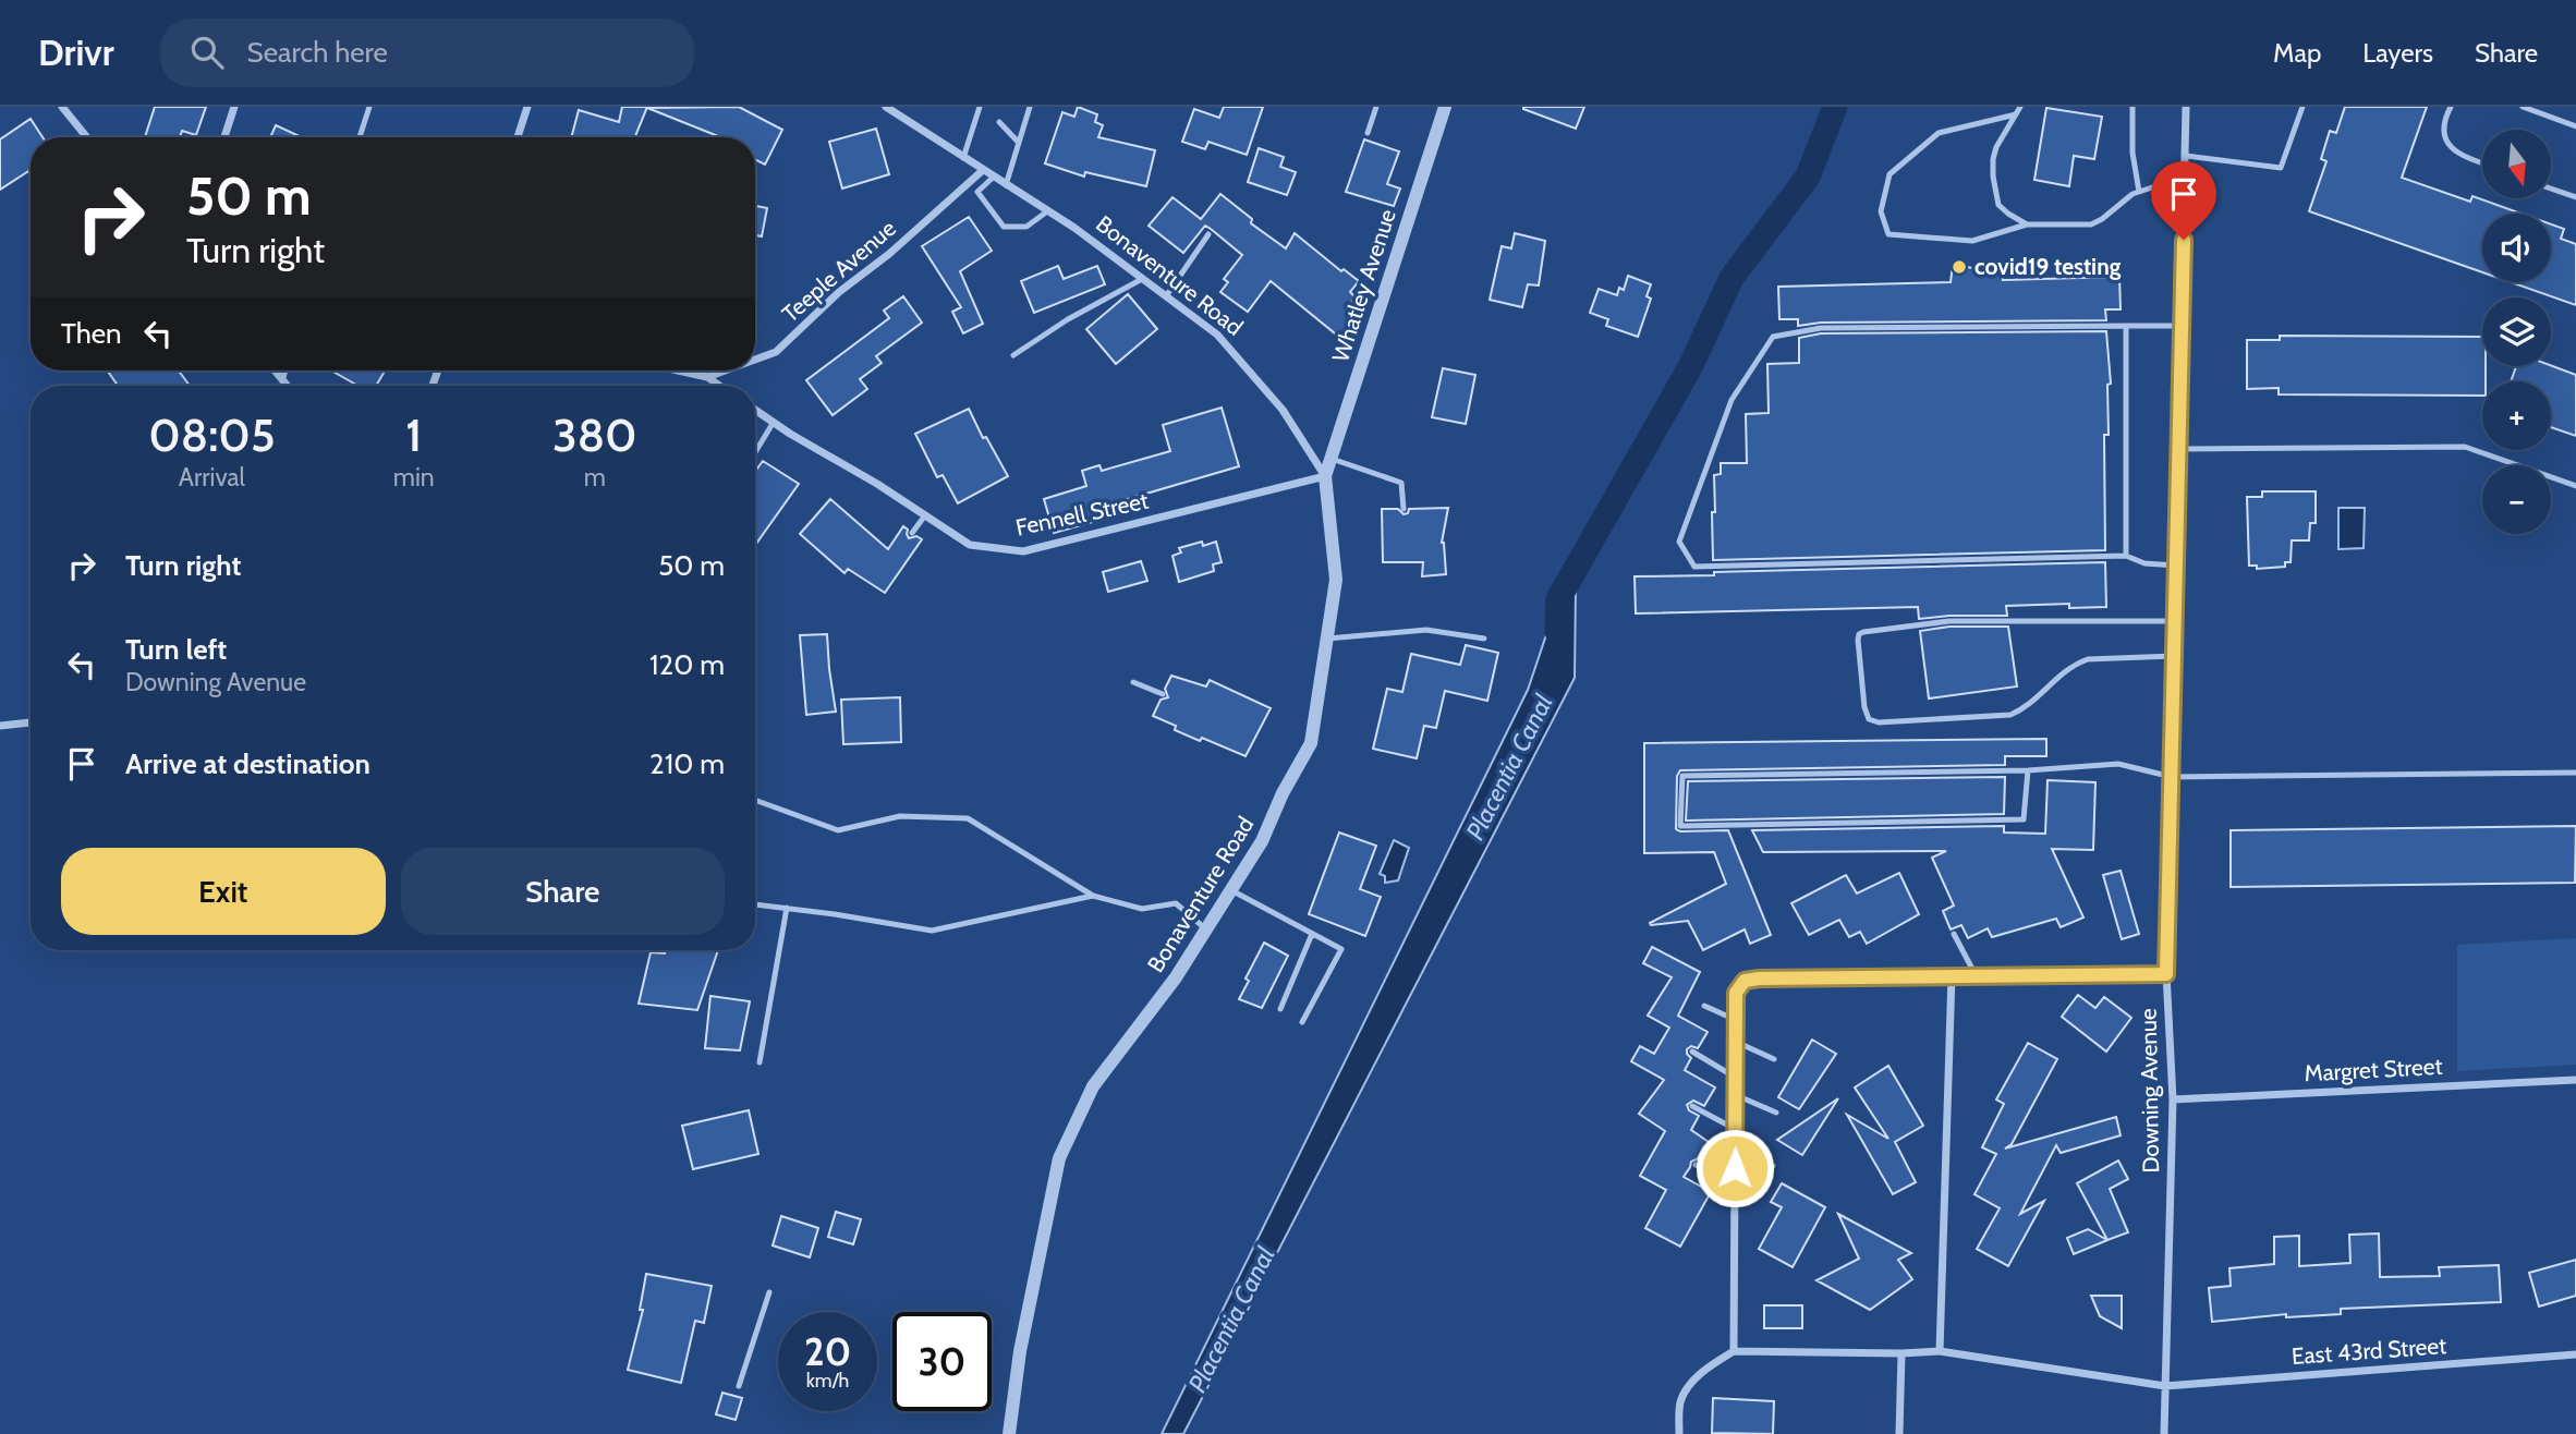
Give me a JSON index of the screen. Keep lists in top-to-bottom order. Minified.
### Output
{"streets":{"street":["Teeple Avenue","Bonaventure Road","Whatley Avenue","Fennell Street","Margret Street","Downing Avenue","East 43rd Street"]},"crossings":[["Teeple Avenue","Bonaventure Road"],["Bonaventure Road","Whatley Avenue"],["Bonaventure Road","Fennell Street"],["Whatley Avenue","Fennell Street"],["Margret Street","Downing Avenue"],["Downing Avenue","East 43rd Street"]],"water":["Placentia Canal"],"places":["covid19 testing"],"north":"bottom","page":{"header":"Drivr","search":"Search here","nav":["Map","Layers","Share"],"map_buttons":["+","−"],"turn":["50 m","Turn right"],"then":"Then","eta":["08:05","Arrival","1","min","380","m"],"list":[{"name":"Turn right","value":"50 m"},{"name":"Turn left","note":"Downing Avenue","value":"120 m"},{"name":"Arrive at destination","value":"210 m"}],"buttons":["Exit","Share"],"speed":"20 km/h","limit":"30"}}
